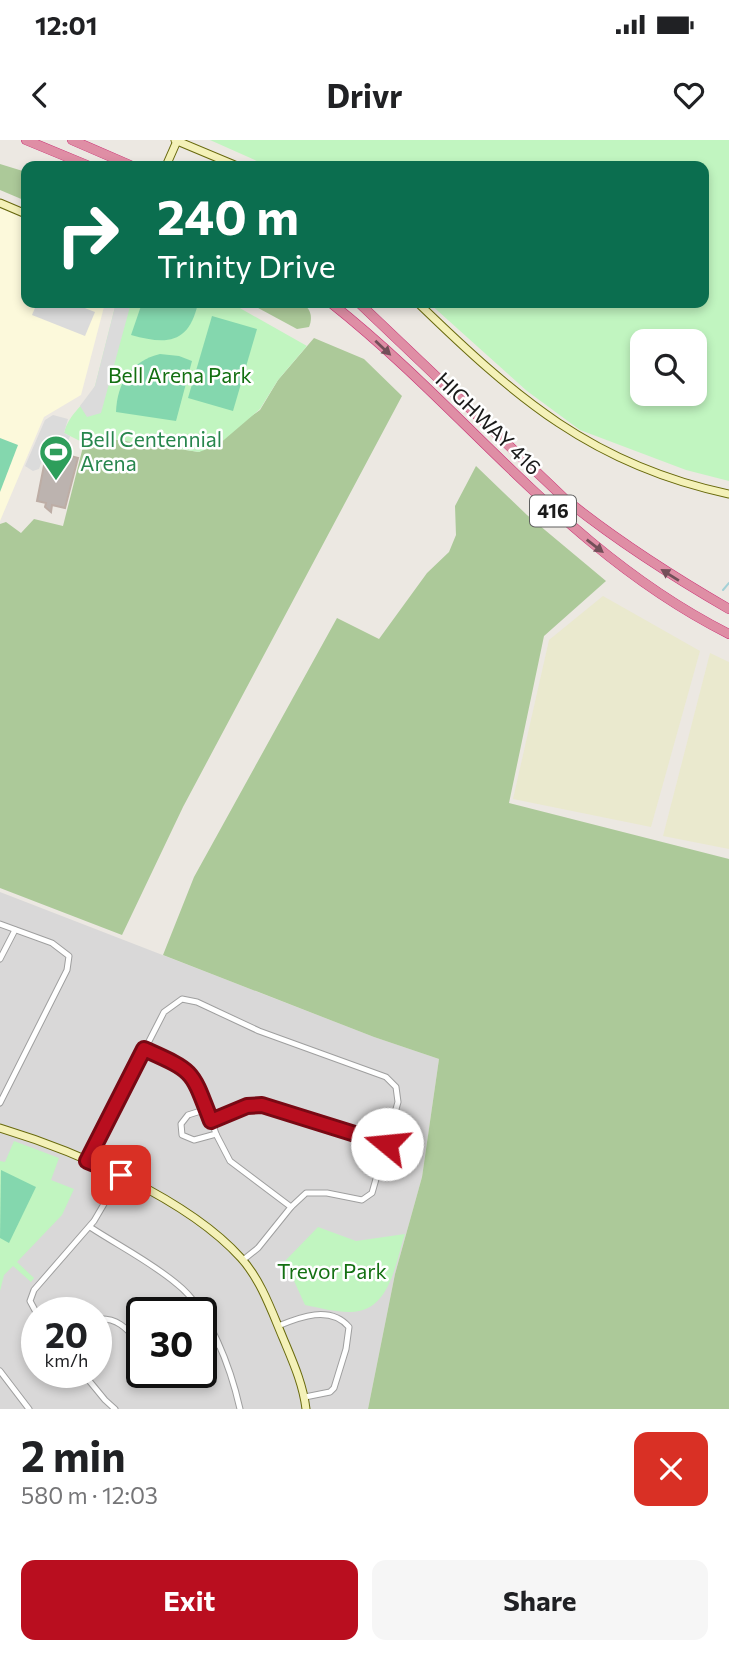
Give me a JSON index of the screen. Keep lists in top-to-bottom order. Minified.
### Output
{"streets":{"highway":["HIGHWAY 416","416"]},"parks":["Bell Arena Park","Trevor Park"],"places":{"sports":["Bell Centennial Arena"]},"page":{"status":"12:01","header":"Drivr","turn":["240 m","Trinity Drive"],"speed":"20 km/h","limit":"30","heading":["2 min","580 m · 12:03"],"buttons":["Exit","Share"]}}
